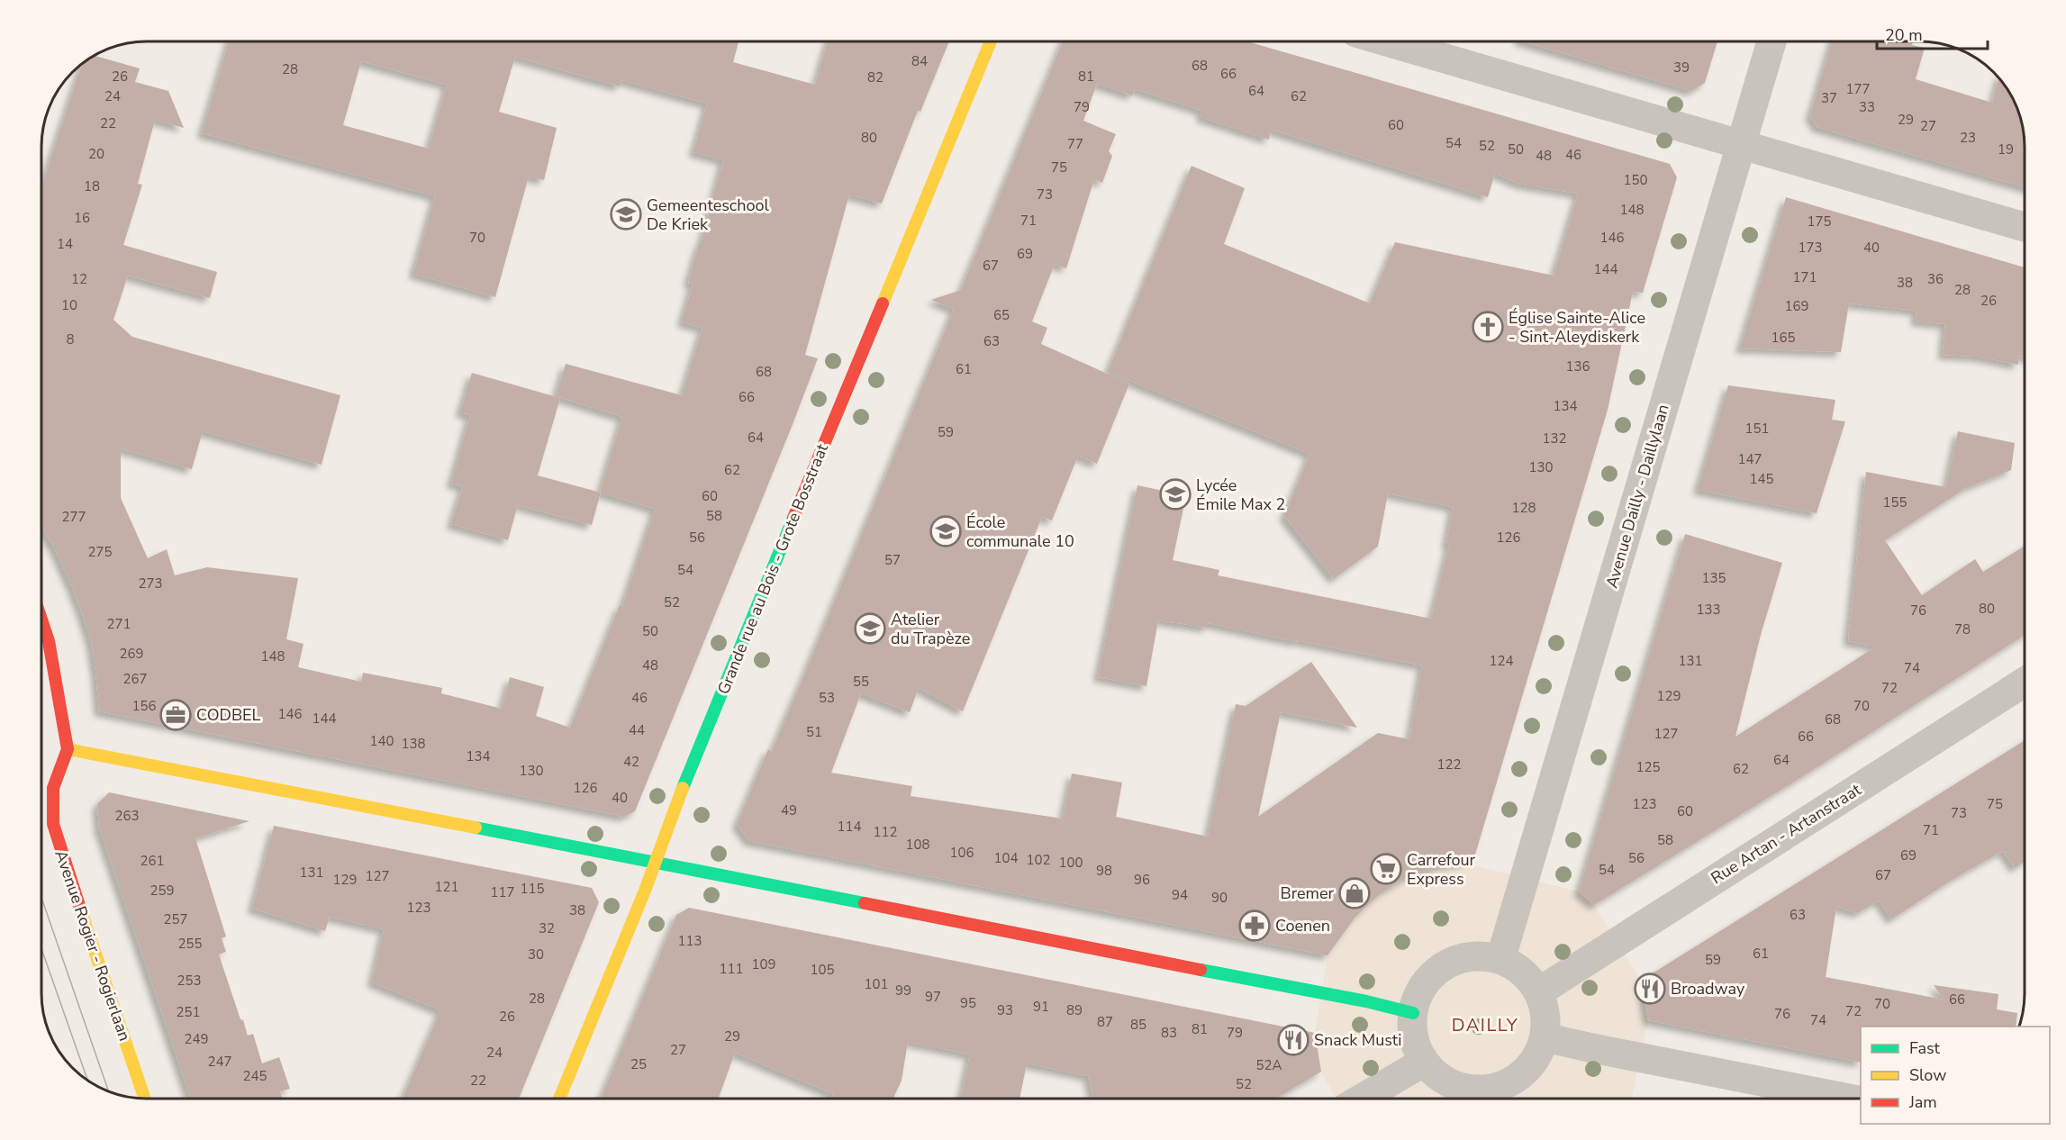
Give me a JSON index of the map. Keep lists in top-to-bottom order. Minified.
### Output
{"streets":{"street":["Avenue Dailly - Daillylaan","Grande rue au Bois - Grote Bosstraat","Rue Artan - Artanstraat","Avenue Rogier - Rogierlaan"]},"crossings":[["Avenue Dailly - Daillylaan","Rue Artan - Artanstraat"]],"districts":["DAILLY"],"places":{"school or university":["Gemeenteschool De Kriek","Lycée Émile Max 2","École communale 10","Atelier du Trapèze"],"church":["Église Sainte-Alice - Sint-Aleydiskerk"],"office":["CODBEL"],"supermarket":["Carrefour Express"],"shop":["Bremer"],"pharmacy":["Coenen"],"restaurant":["Broadway","Snack Musti"]},"house_numbers":["84","68","39","28","66","26","81","82","177","64","24","62","37","79","33","29","22","60","27","80","23","54","77","52","50","19","20","46","48","75","150","18","73","148","16","71","175","70","146","14","173","40","69","67","144","171","12","36","38","28","26","10","169","65","165","8","63","136","61","68","66","134","151","59","64","132","147","130","62","145","60","155","128","58","277","56","126","275","57","54","135","273","52","80","133","76","271","78","50","269","148","124","131","48","74","267","55","72","129","46","53","156","70","146","144","68","44","51","127","66","140","138","134","64","42","122","125","62","130","126","40","123","75","49","60","73","263","114","71","112","58","108","106","69","104","56","102","261","100","54","98","131","67","127","129","96","121","115","259","117","94","90","123","38","63","257","32","113","255","61","30","59","109","111","105","253","101","99","97","28","66","95","70","91","93","89","72","251","76","26","74","87","85","81","83","79","29","249","27","24","247","25","52A","245","22","52"],"legend":["Fast","Slow","Jam"],"scale_bar":"20 m"}
